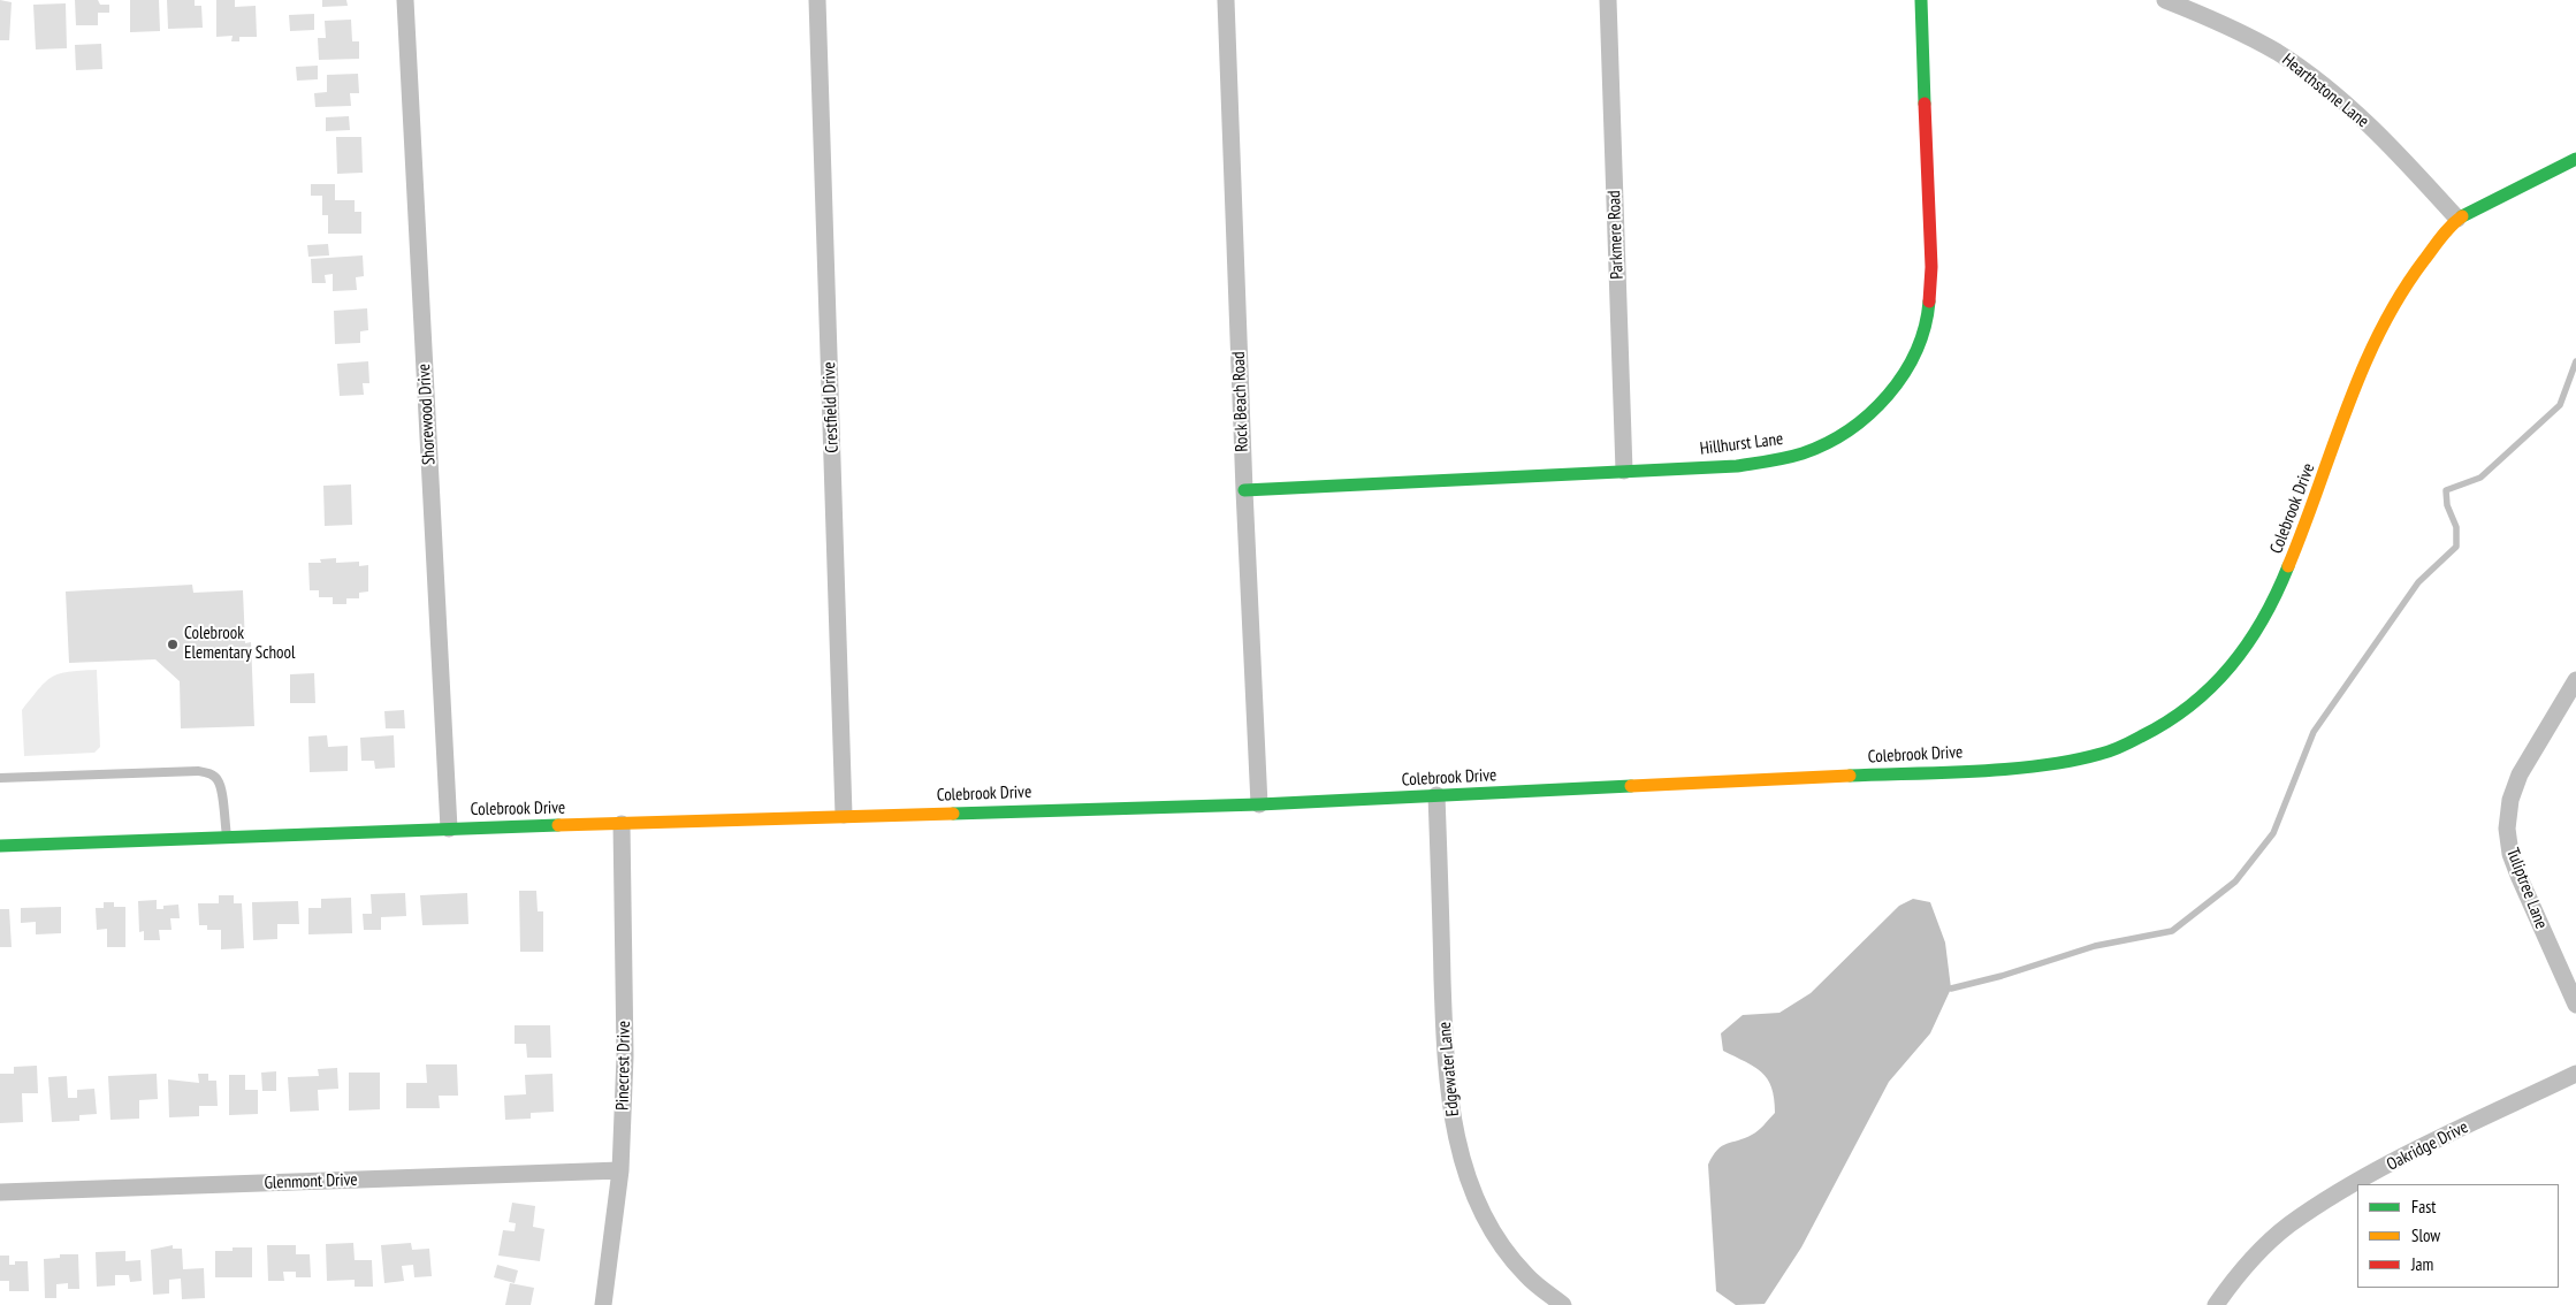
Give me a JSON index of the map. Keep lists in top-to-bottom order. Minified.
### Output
{"streets":{"street":["Hearthstone Lane","Parkmere Road","Rock Beach Road","Crestfield Drive","Shorewood Drive","Hillhurst Lane","Colebrook Drive","Tuliptree Lane","Pinecrest Drive","Edgewater Lane","Oakridge Drive","Glenmont Drive"]},"crossings":[["Hearthstone Lane","Colebrook Drive"],["Parkmere Road","Hillhurst Lane"],["Rock Beach Road","Hillhurst Lane"],["Rock Beach Road","Colebrook Drive"],["Crestfield Drive","Colebrook Drive"],["Shorewood Drive","Colebrook Drive"],["Colebrook Drive","Pinecrest Drive"],["Colebrook Drive","Edgewater Lane"],["Pinecrest Drive","Glenmont Drive"]],"places":["Colebrook Elementary School"],"legend":["Fast","Slow","Jam"]}
